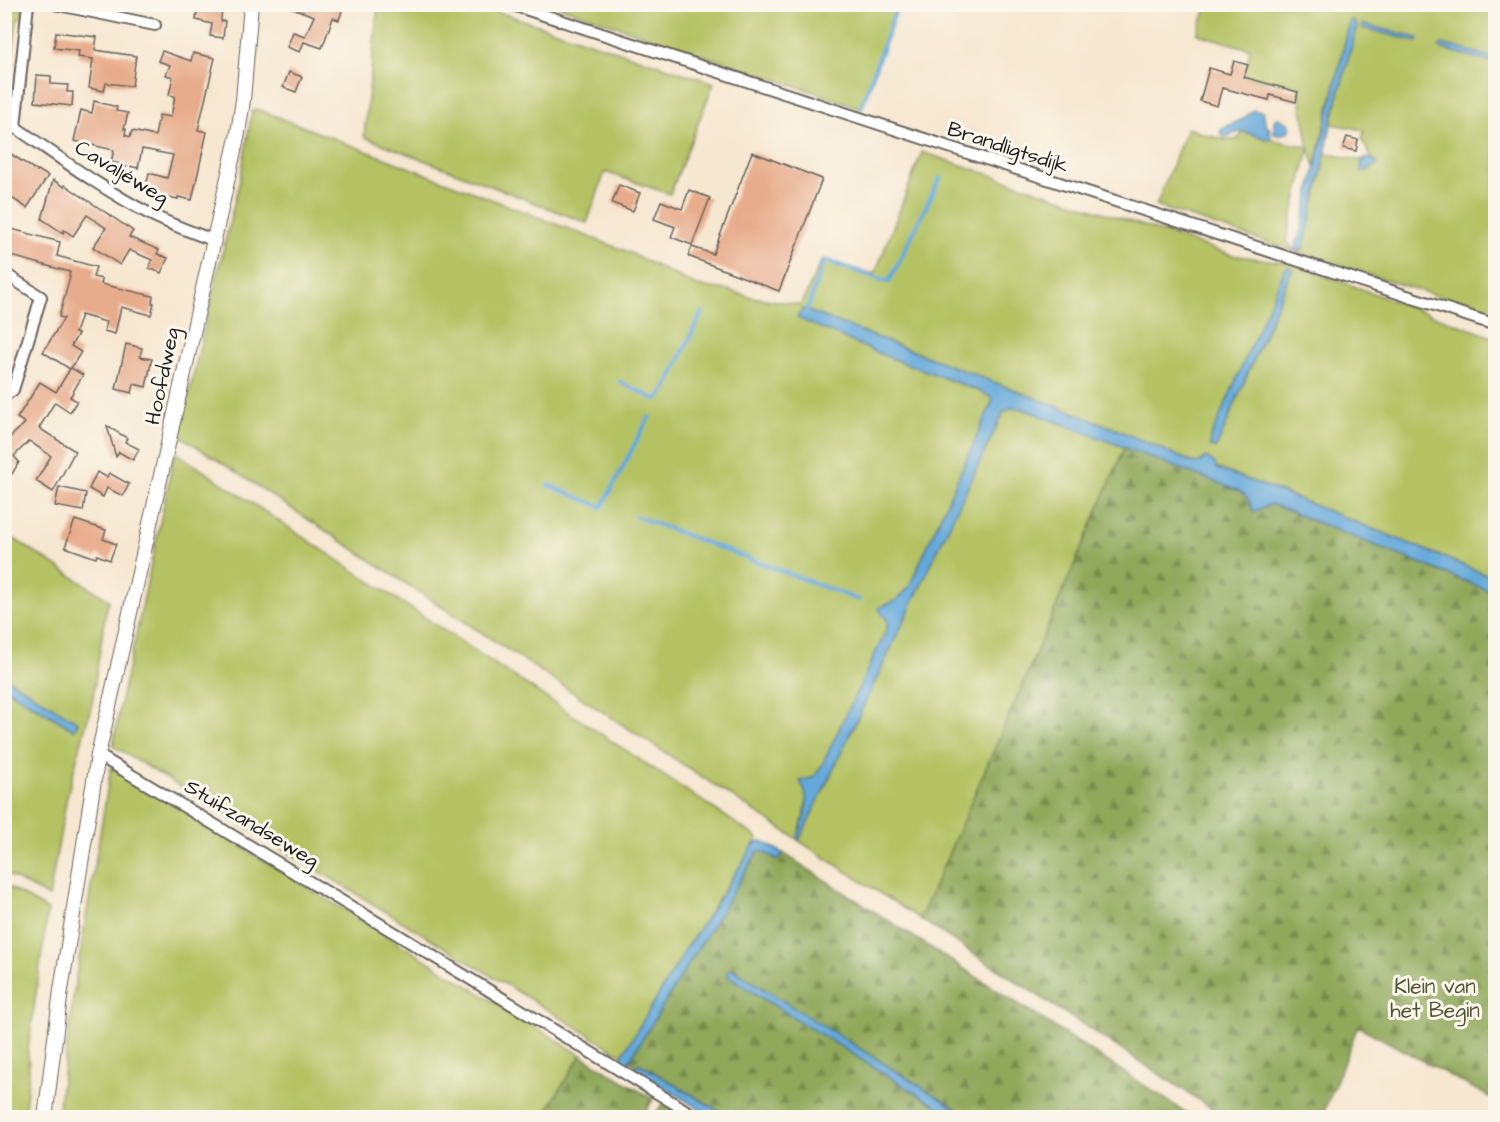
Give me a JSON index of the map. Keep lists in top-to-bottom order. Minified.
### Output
{"streets":{"street":["Brandligtsdijk","Cavaljéweg","Hoofdweg","Stuifzandseweg"]},"crossings":[["Cavaljéweg","Hoofdweg"],["Hoofdweg","Stuifzandseweg"]],"parks":["Klein van het Begin"]}
